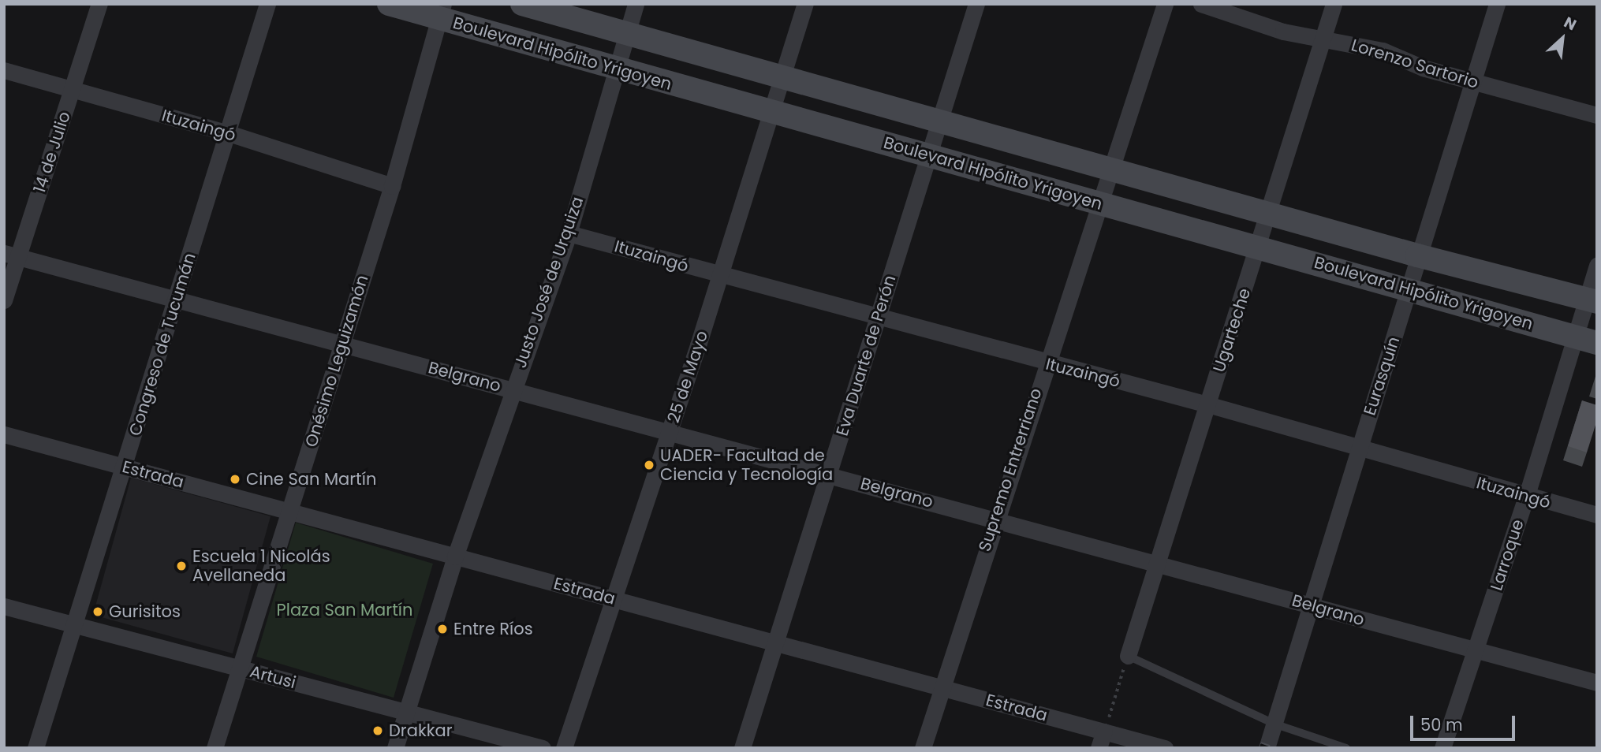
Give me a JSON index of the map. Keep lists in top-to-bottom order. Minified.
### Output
{"streets":{"main road":["Boulevard Hipólito Yrigoyen"],"street":["Lorenzo Sartorio","Ituzaingó","14 de Julio","Justo José de Urquiza","Ugarteche","Congreso de Tucumán","Eva Duarte de Perón","Onésimo Leguizamón","Eurasquín","Belgrano","25 de Mayo","Supremo Entrerriano","Estrada","Larroque","Artusi"]},"crossings":[["Boulevard Hipólito Yrigoyen","Justo José de Urquiza"],["Boulevard Hipólito Yrigoyen","Ugarteche"],["Boulevard Hipólito Yrigoyen","Eva Duarte de Perón"],["Boulevard Hipólito Yrigoyen","Onésimo Leguizamón"],["Boulevard Hipólito Yrigoyen","Eurasquín"],["Boulevard Hipólito Yrigoyen","25 de Mayo"],["Boulevard Hipólito Yrigoyen","Supremo Entrerriano"],["Boulevard Hipólito Yrigoyen","Larroque"],["Lorenzo Sartorio","Ugarteche"],["Lorenzo Sartorio","Eurasquín"],["Ituzaingó","14 de Julio"],["Ituzaingó","Justo José de Urquiza"],["Ituzaingó","Ugarteche"],["Ituzaingó","Congreso de Tucumán"],["Ituzaingó","Eva Duarte de Perón"],["Ituzaingó","Onésimo Leguizamón"],["Ituzaingó","Eurasquín"],["Ituzaingó","25 de Mayo"],["Ituzaingó","Supremo Entrerriano"],["Ituzaingó","Larroque"],["14 de Julio","Belgrano"],["Justo José de Urquiza","Belgrano"],["Justo José de Urquiza","Estrada"],["Justo José de Urquiza","Artusi"],["Ugarteche","Belgrano"],["Congreso de Tucumán","Belgrano"],["Congreso de Tucumán","Estrada"],["Congreso de Tucumán","Artusi"],["Eva Duarte de Perón","Belgrano"],["Eva Duarte de Perón","Estrada"],["Onésimo Leguizamón","Belgrano"],["Onésimo Leguizamón","Estrada"],["Onésimo Leguizamón","Artusi"],["Eurasquín","Belgrano"],["Belgrano","25 de Mayo"],["Belgrano","Supremo Entrerriano"],["Belgrano","Larroque"],["25 de Mayo","Estrada"],["Supremo Entrerriano","Estrada"]],"parks":["Plaza San Martín"],"places":["UADER- Facultad de Ciencia y Tecnología","Cine San Martín","Escuela 1 Nicolás Avellaneda","Gurisitos","Entre Ríos","Drakkar"],"scale_bar":"50 m","north":"top right"}
